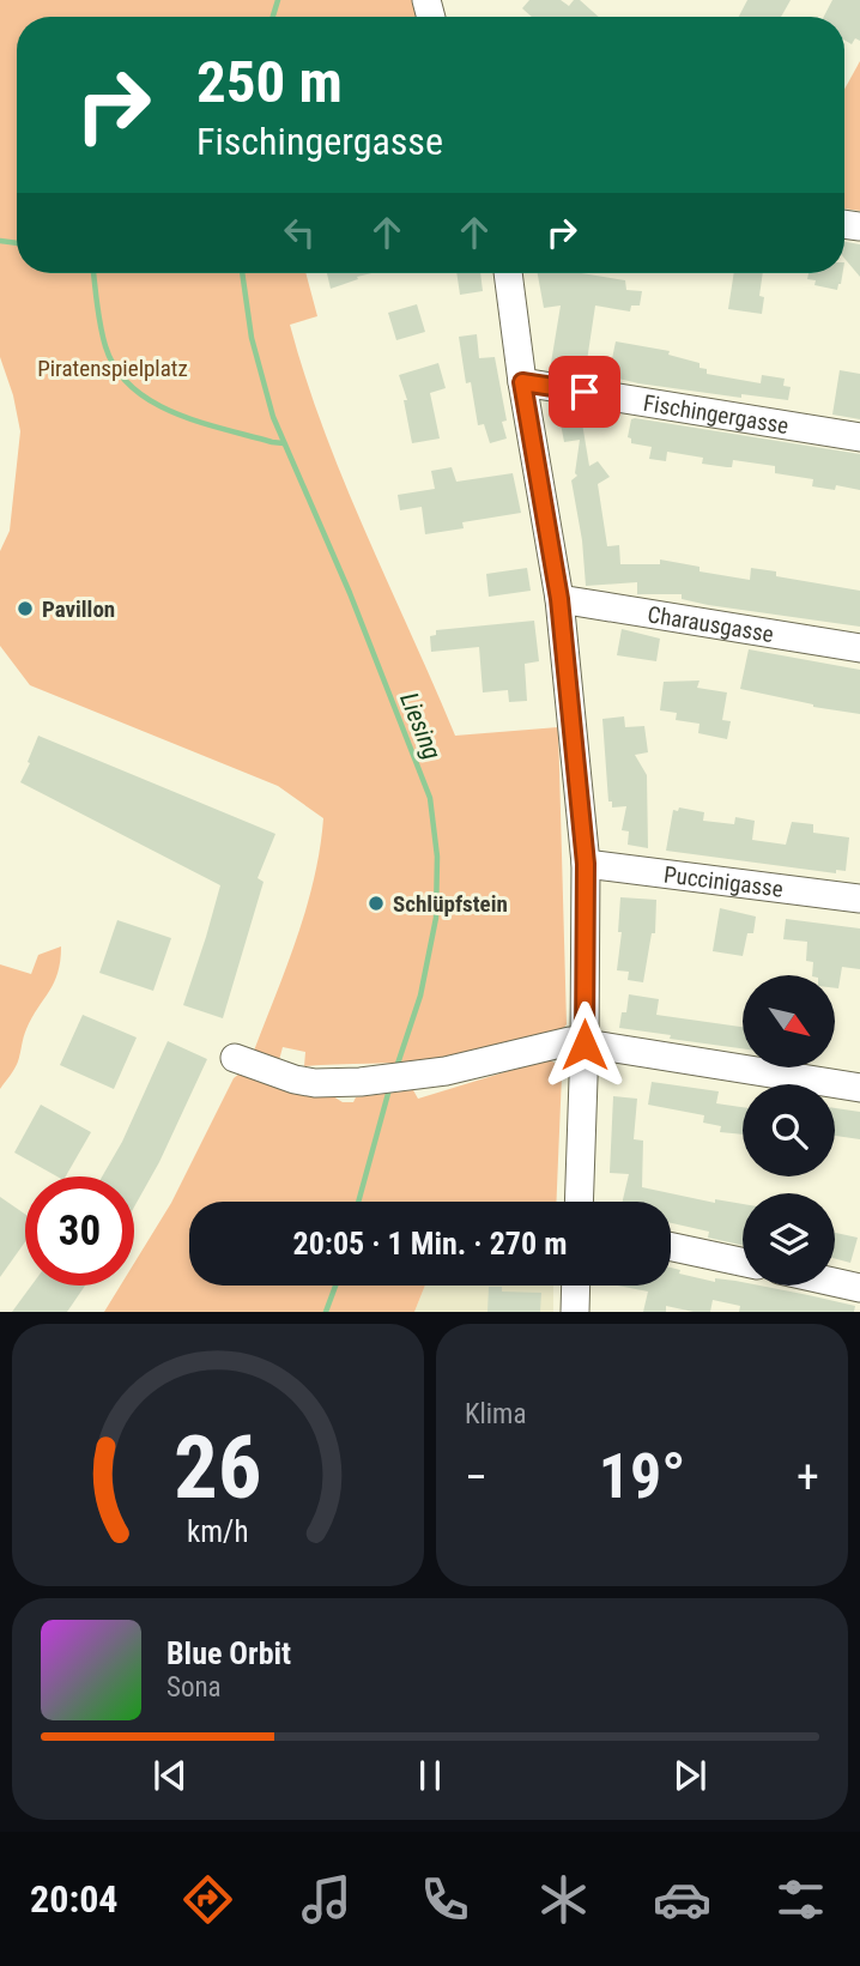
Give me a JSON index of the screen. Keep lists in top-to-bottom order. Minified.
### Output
{"streets":{"street":["Fischingergasse","Charausgasse","Puccinigasse"]},"water":["Liesing"],"parks":["Piratenspielplatz"],"places":["Pavillon","Schlüpfstein"],"north":"bottom right","page":{"turn":["250 m","Fischingergasse"],"limit":"30","trip":"20:05 · 1 Min. · 270 m","tile":"Klima","heat":["−","19°","+"],"song":["Blue Orbit","Sona"],"tabs":"20:04","gauge":["26","km/h"]}}
